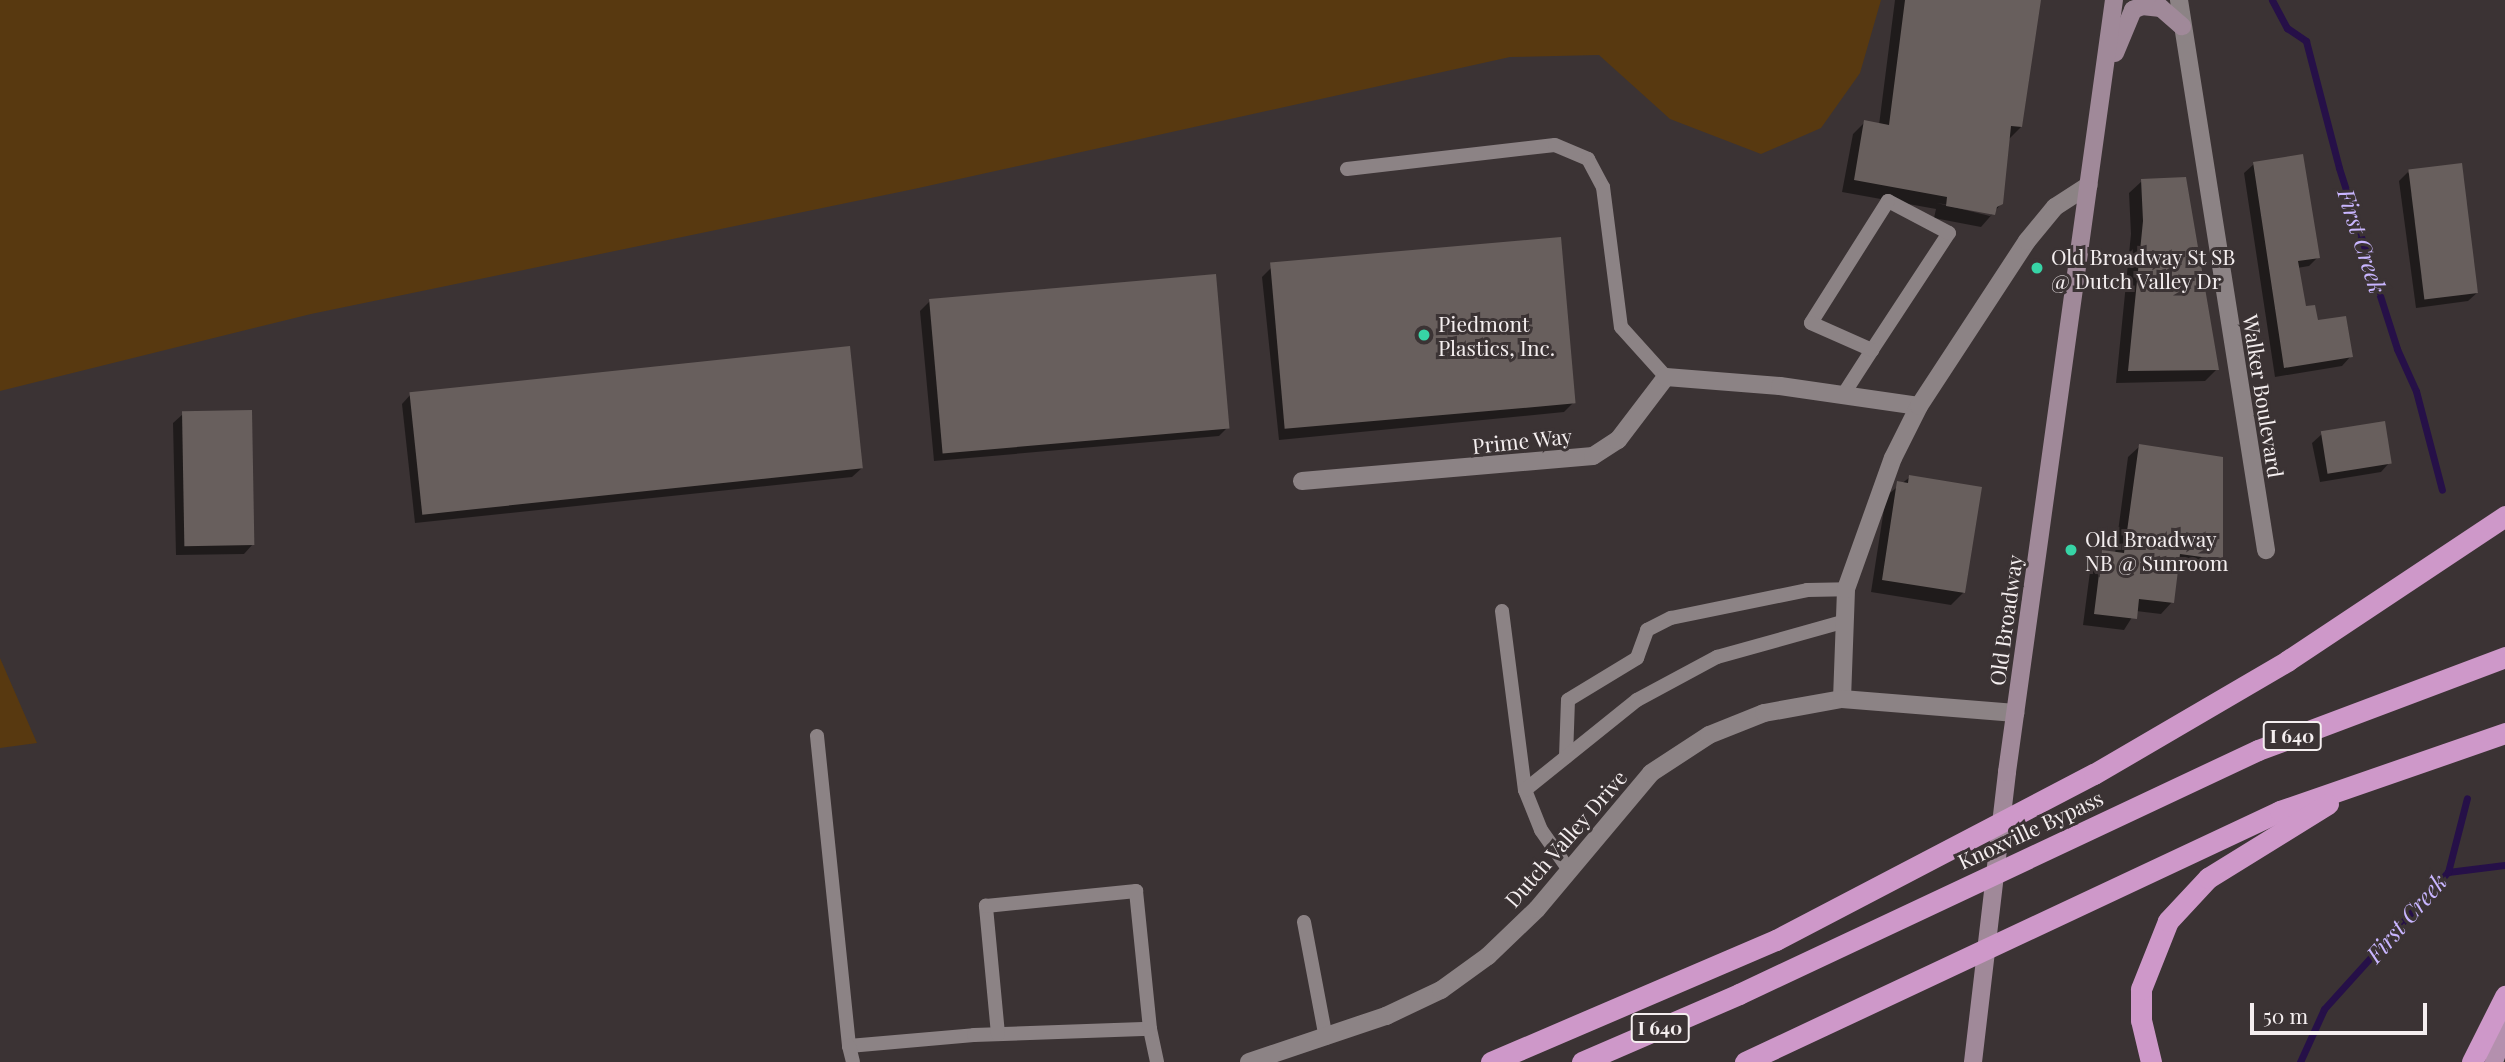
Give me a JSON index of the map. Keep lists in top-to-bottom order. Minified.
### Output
{"streets":{"highway":["I 640","Knoxville Bypass"],"main road":["Old Broadway"],"street":["Walker Boulevard","Prime Way","Dutch Valley Drive"]},"crossings":[["Old Broadway","Dutch Valley Drive"]],"water":["First Creek"],"places":["Old Broadway St SB @ Dutch Valley Dr","Piedmont Plastics, Inc.","Old Broadway NB @ Sunroom"],"scale_bar":"50 m"}
